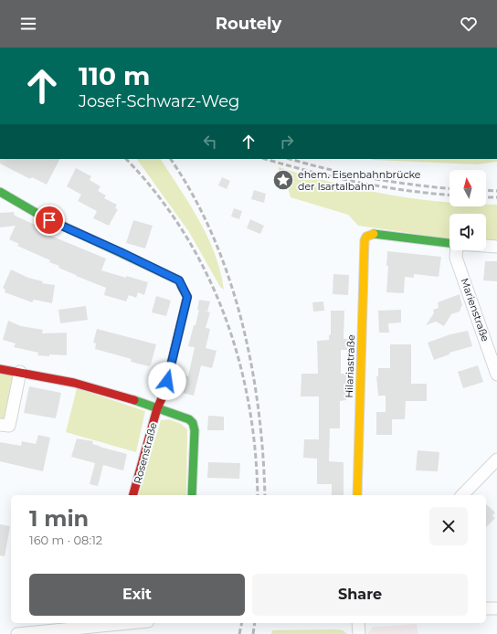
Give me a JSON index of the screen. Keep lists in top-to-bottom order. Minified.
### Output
{"streets":{"street":["Marienstraße","Hilariastraße","Rosenstraße"]},"places":{"place":["ehem. Eisenbahnbrücke der Isartalbahn"]},"north":"top","page":{"header":"Routely","turn":["110 m","Josef-Schwarz-Weg"],"heading":["1 min","160 m · 08:12"],"buttons":["Exit","Share"]}}
